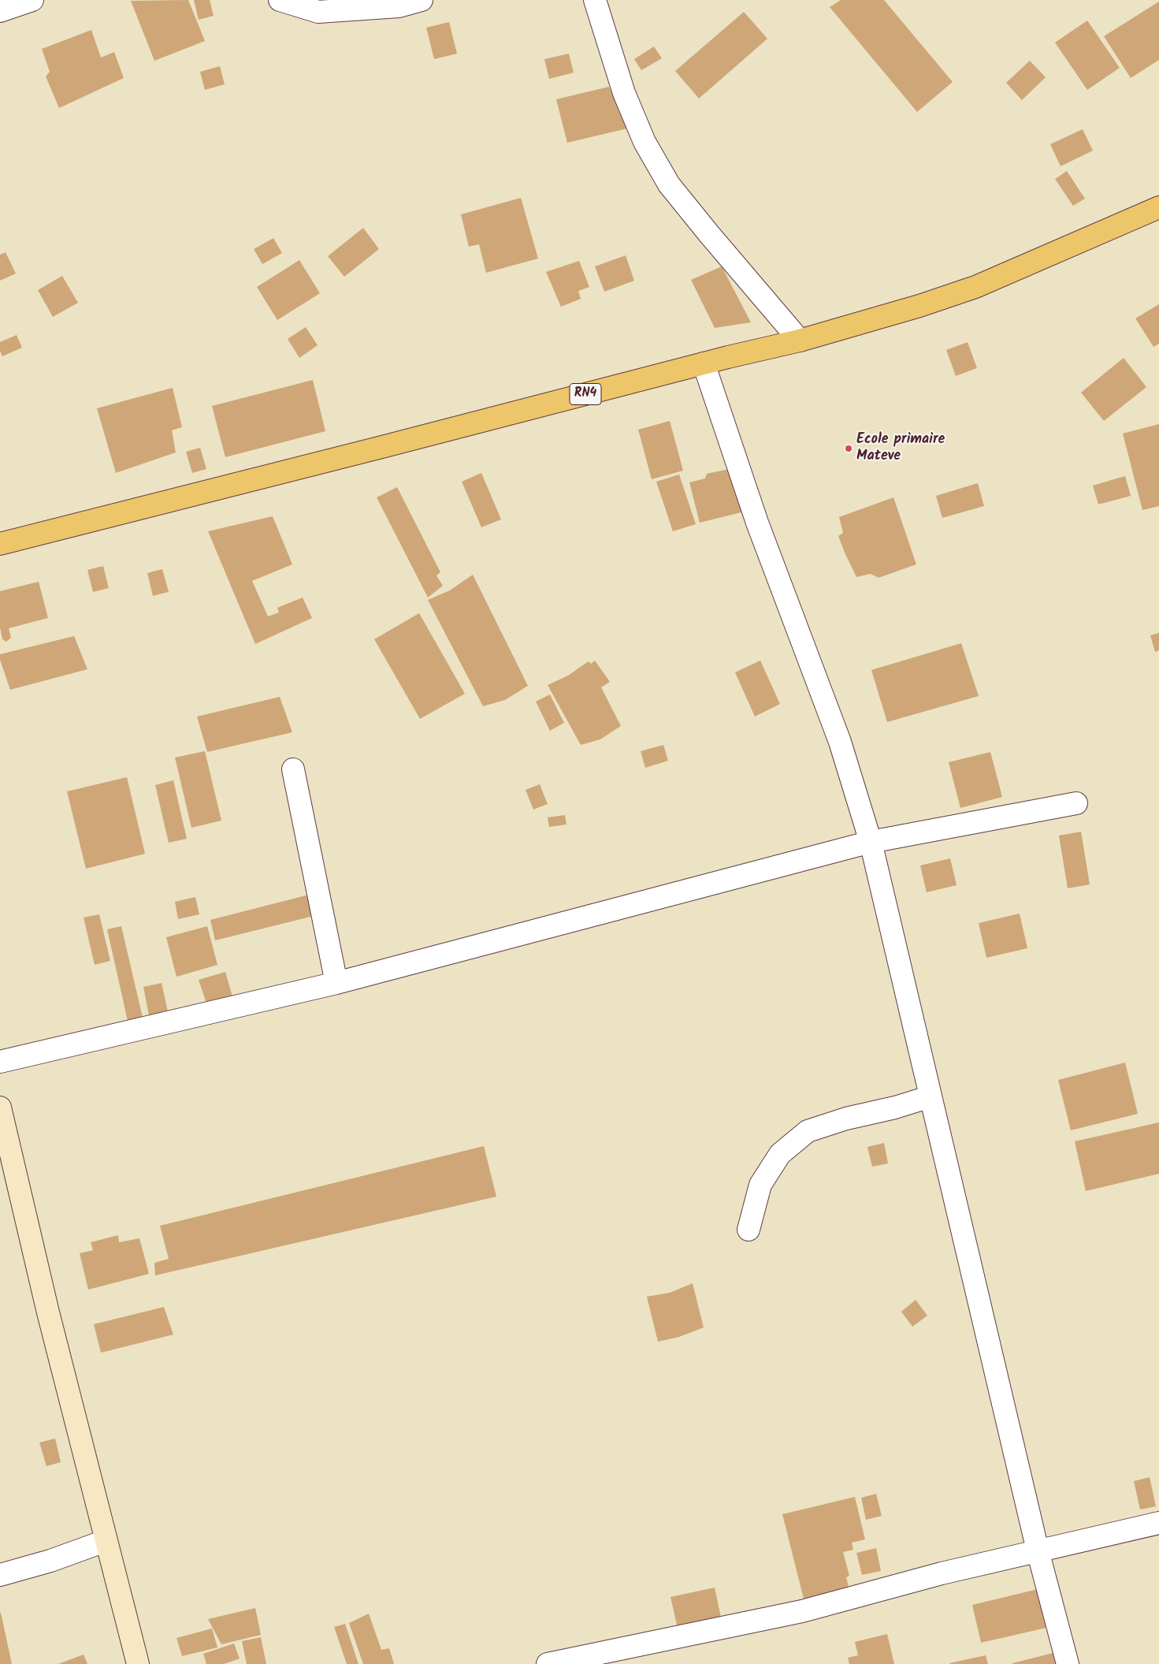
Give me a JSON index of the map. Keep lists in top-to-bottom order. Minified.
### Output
{"streets":{"highway":["RN4"]},"places":["Ecole primaire Mateve"]}
